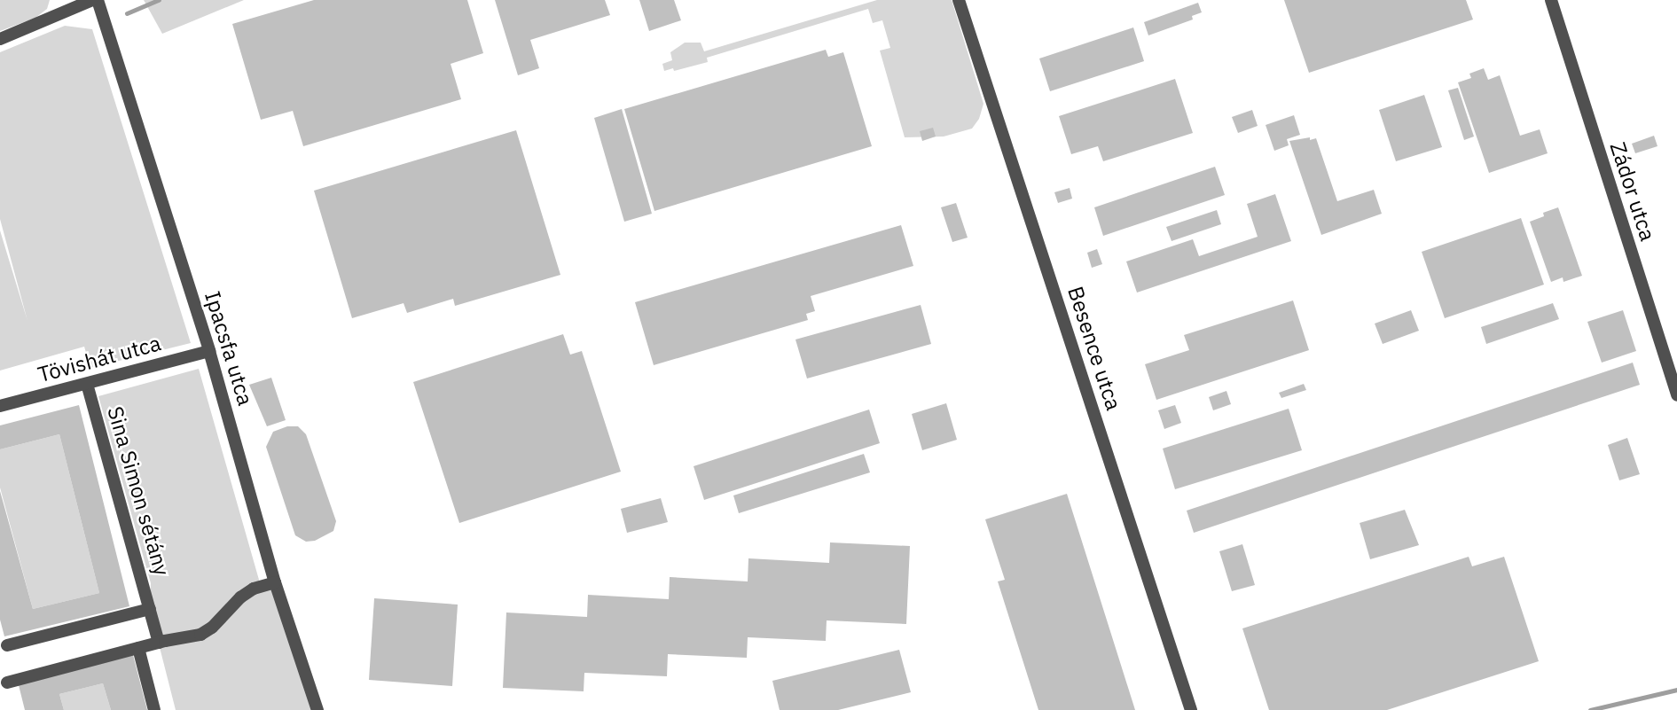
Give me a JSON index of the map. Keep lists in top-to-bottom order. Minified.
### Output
{"streets":{"street":["Zádor utca","Ipacsfa utca","Besence utca","Tövishát utca","Sina Simon sétány"]},"crossings":[["Ipacsfa utca","Tövishát utca"],["Tövishát utca","Sina Simon sétány"]]}
